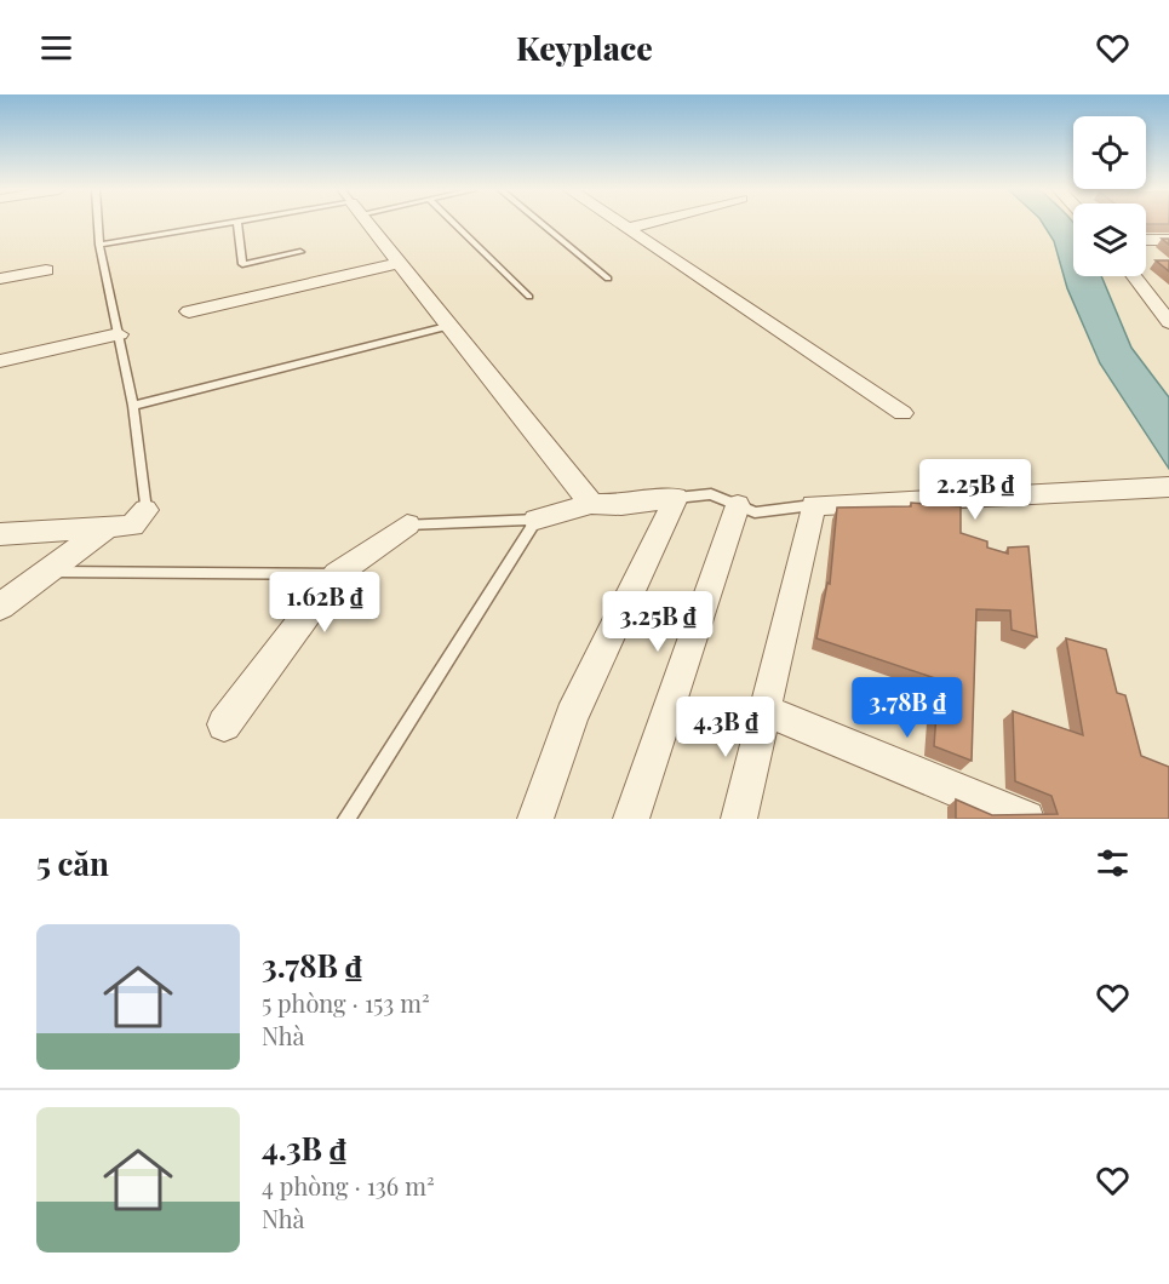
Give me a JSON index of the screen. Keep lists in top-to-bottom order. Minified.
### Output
{"page":{"header":"Keyplace","price":["2.25B ₫","1.62B ₫","3.25B ₫","3.78B ₫","4.3B ₫"],"heading":"5 căn","list":[{"name":"3.78B ₫","note":"5 phòng · 153 m² · Nhà"},{"name":"4.3B ₫","note":"4 phòng · 136 m² · Nhà"}]}}
